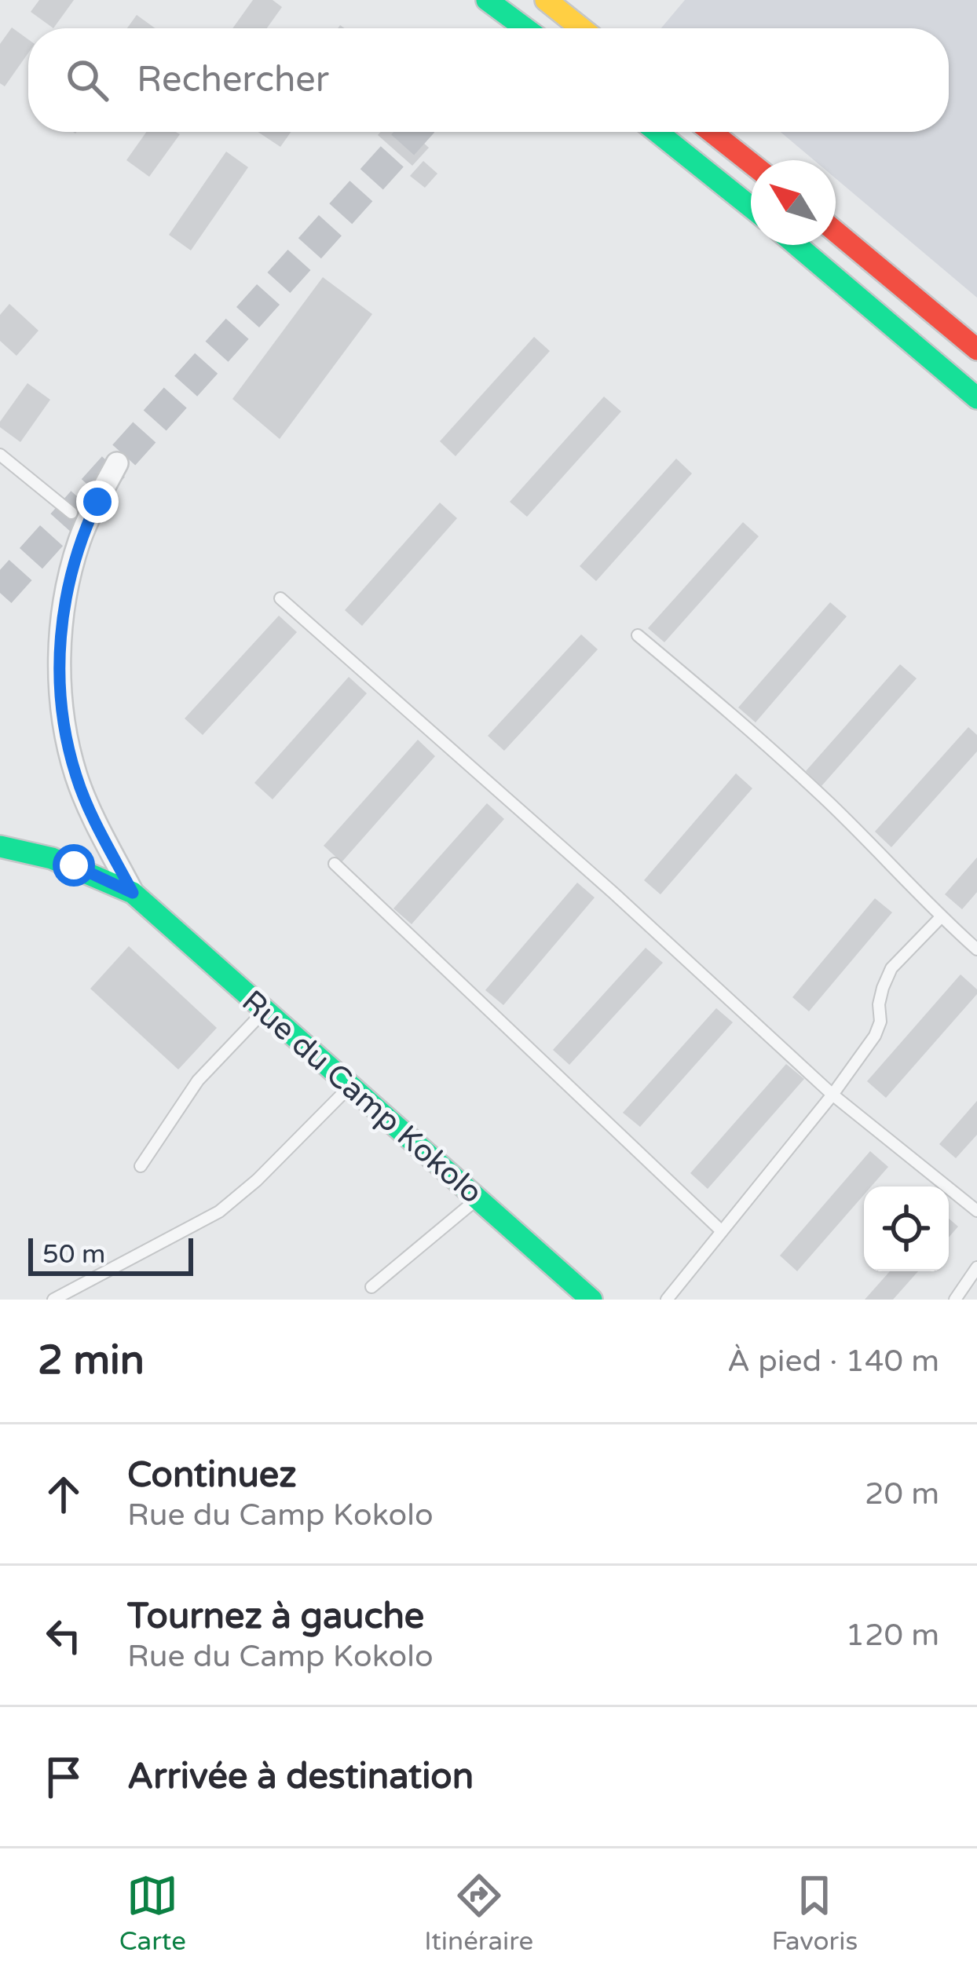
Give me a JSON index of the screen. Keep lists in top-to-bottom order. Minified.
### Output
{"streets":{"main road":["Rue du Camp Kokolo"]},"scale_bar":"50 m","north":"top left","page":{"search":"Rechercher","scale":"50 m","heading":["2 min","À pied · 140 m"],"list":[["Continuez","Rue du Camp Kokolo","20 m"],["Tournez à gauche","Rue du Camp Kokolo","120 m"],"Arrivée à destination"],"nav":["Carte","Itinéraire","Favoris"]}}
